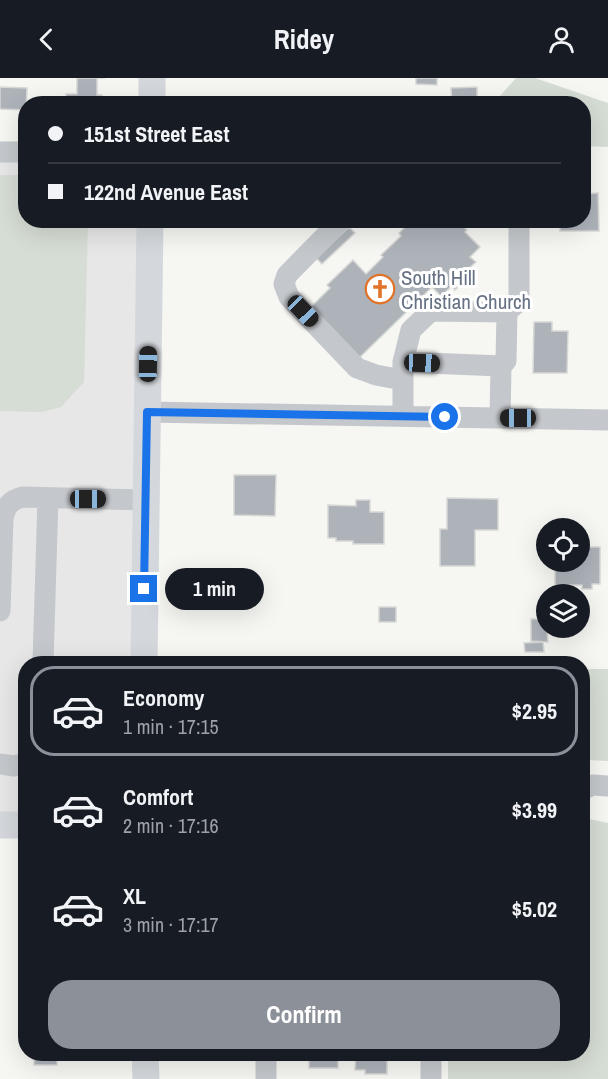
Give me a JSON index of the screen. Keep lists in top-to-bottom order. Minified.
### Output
{"places":{"church":["South Hill Christian Church"]},"page":{"header":"Ridey","banner":["151st Street East","122nd Avenue East"],"bubble":"1 min","list":[{"name":"Economy","note":"1 min · 17:15","value":"$2.95"},{"name":"Comfort","note":"2 min · 17:16","value":"$3.99"},{"name":"XL","note":"3 min · 17:17","value":"$5.02"}],"buttons":"Confirm"}}
